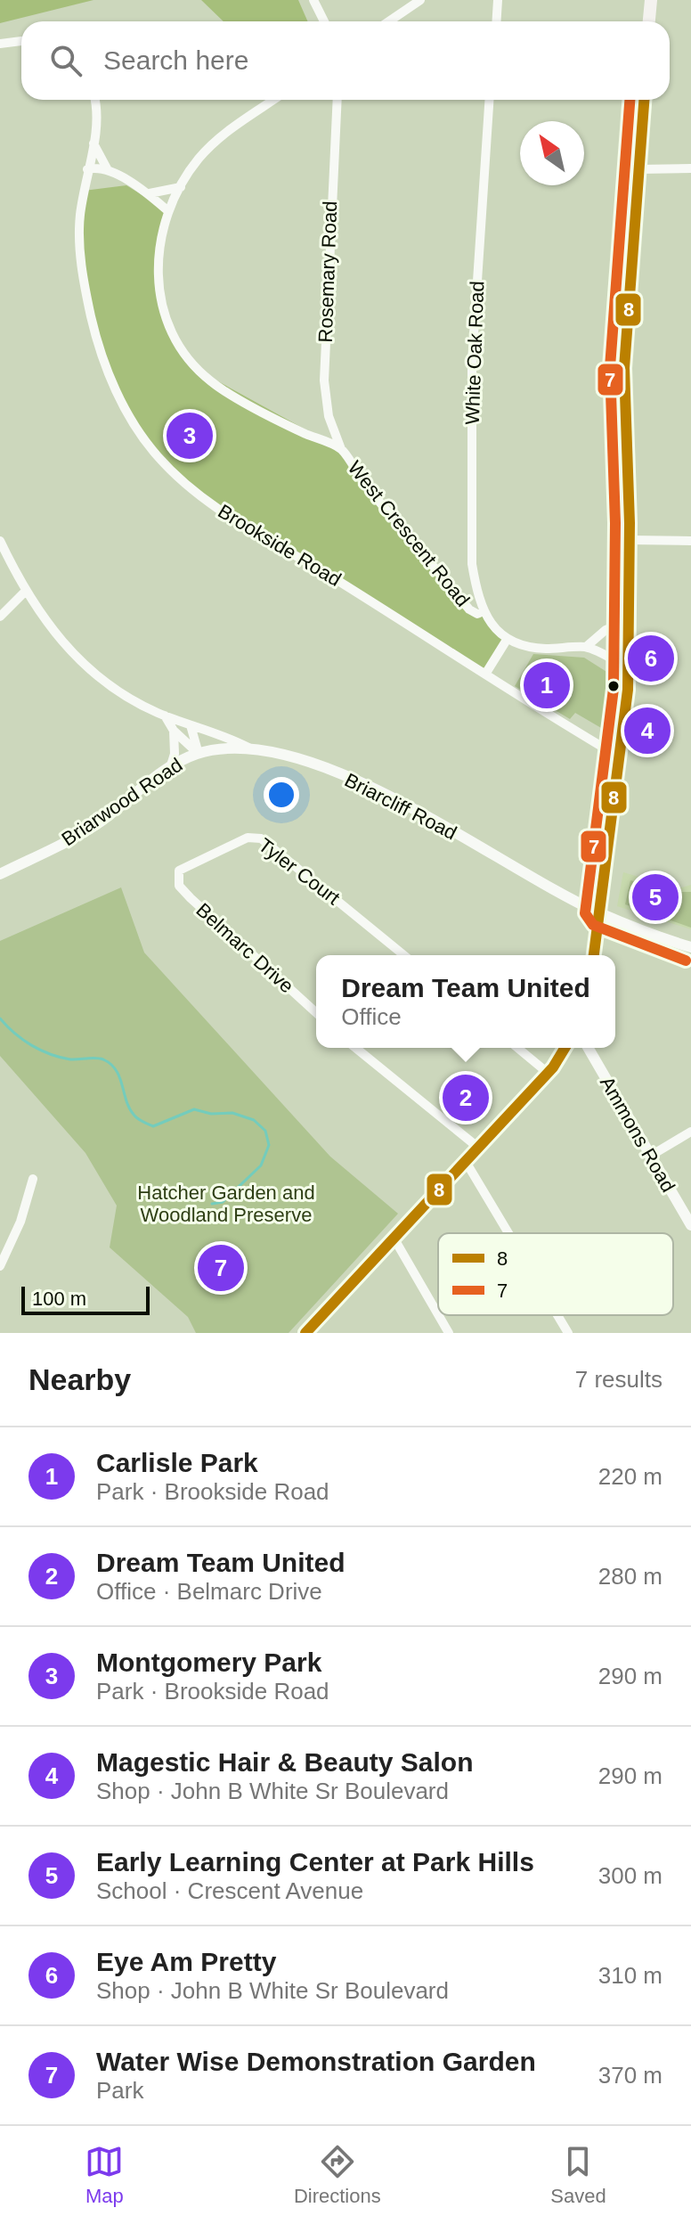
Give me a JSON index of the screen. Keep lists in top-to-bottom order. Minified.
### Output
{"streets":{"street":["Rosemary Road","White Oak Road","West Crescent Road","Brookside Road","Briarwood Road","Briarcliff Road","Tyler Court","Belmarc Drive","Ammons Road"]},"crossings":[["Rosemary Road","West Crescent Road"],["White Oak Road","West Crescent Road"],["Briarwood Road","Briarcliff Road"],["Tyler Court","Belmarc Drive"]],"parks":["Hatcher Garden and Woodland Preserve"],"lines":["transit line 8","transit line 7"],"legend":["8","7"],"scale_bar":"100 m","north":"top left","page":{"search":"Search here","pins":["3","6","1","4","5","2","7"],"popup":["Dream Team United","Office"],"scale":"100 m","heading":["Nearby","7 results"],"list":[{"mark":"1","name":"Carlisle Park","note":"Park · Brookside Road","value":"220 m"},{"mark":"2","name":"Dream Team United","note":"Office · Belmarc Drive","value":"280 m"},{"mark":"3","name":"Montgomery Park","note":"Park · Brookside Road","value":"290 m"},{"mark":"4","name":"Magestic Hair & Beauty Salon","note":"Shop · John B White Sr Boulevard","value":"290 m"},{"mark":"5","name":"Early Learning Center at Park Hills","note":"School · Crescent Avenue","value":"300 m"},{"mark":"6","name":"Eye Am Pretty","note":"Shop · John B White Sr Boulevard","value":"310 m"},{"mark":"7","name":"Water Wise Demonstration Garden","note":"Park","value":"370 m"}],"nav":["Map","Directions","Saved"]}}
